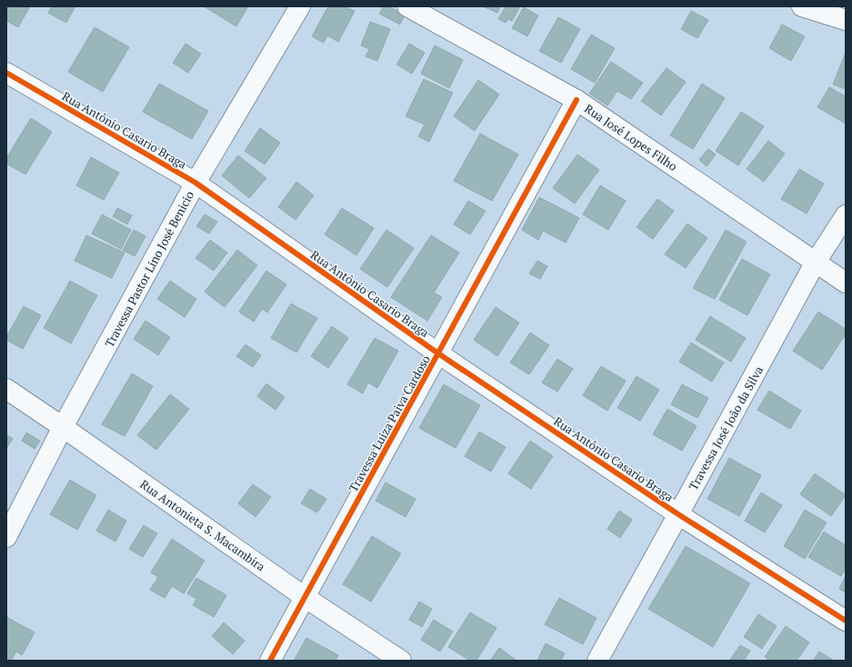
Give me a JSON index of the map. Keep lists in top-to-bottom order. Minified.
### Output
{"streets":{"street":["Rua Antônio Casario Braga","Rua José Lopes Filho","Travessa Pastor Lino José Benicio","Travessa Luiza Paiva Cardoso","Travessa José João da Silva","Rua Antonieta S. Macambira"]},"crossings":[["Rua Antônio Casario Braga","Travessa Pastor Lino José Benicio"],["Rua Antônio Casario Braga","Travessa Luiza Paiva Cardoso"],["Rua Antônio Casario Braga","Travessa José João da Silva"],["Rua José Lopes Filho","Travessa Luiza Paiva Cardoso"],["Rua José Lopes Filho","Travessa José João da Silva"],["Travessa Pastor Lino José Benicio","Rua Antonieta S. Macambira"],["Travessa Luiza Paiva Cardoso","Rua Antonieta S. Macambira"]]}
